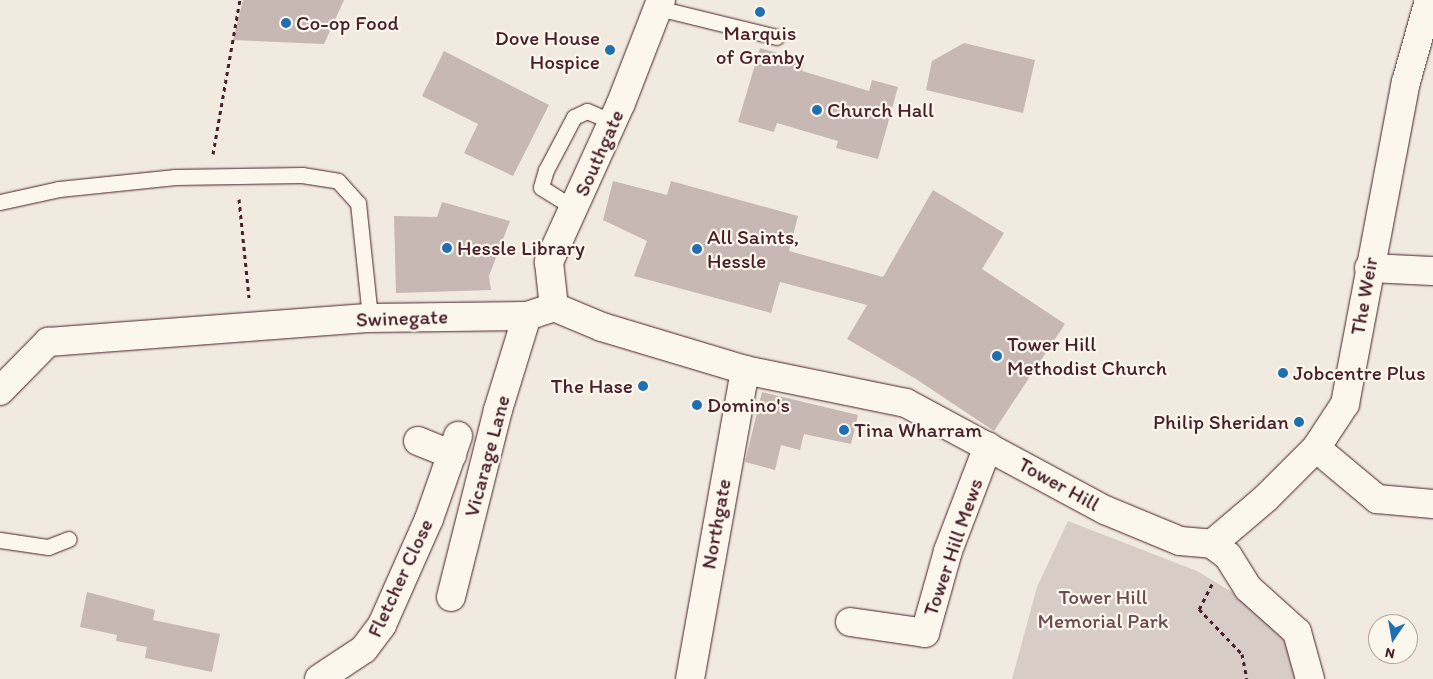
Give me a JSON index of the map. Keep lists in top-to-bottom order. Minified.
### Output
{"streets":{"street":["Southgate","The Weir","Swinegate","Vicarage Lane","Tower Hill","Northgate","Tower Hill Mews","Fletcher Close"]},"crossings":[["Southgate","Swinegate"],["The Weir","Tower Hill"],["Swinegate","Vicarage Lane"],["Tower Hill","Northgate"],["Tower Hill","Tower Hill Mews"]],"parks":["Tower Hill Memorial Park"],"places":["Marquis of Granby","Co-op Food","Dove House Hospice","Church Hall","Hessle Library","All Saints, Hessle","Tower Hill Methodist Church","Jobcentre Plus","The Hase","Domino's","Philip Sheridan","Tina Wharram"],"north":"bottom"}
